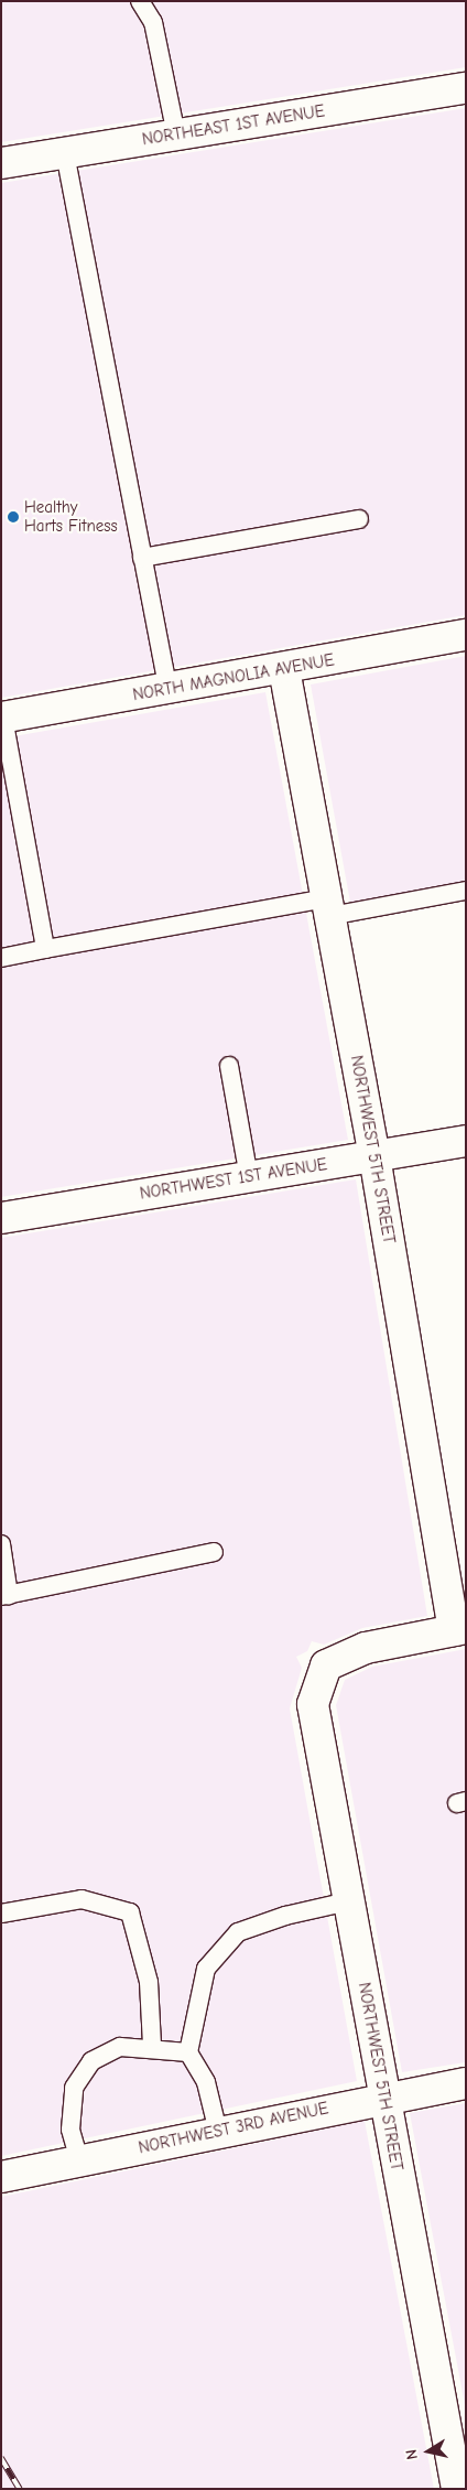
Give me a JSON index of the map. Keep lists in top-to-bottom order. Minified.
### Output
{"streets":{"street":["NORTHEAST 1ST AVENUE","NORTH MAGNOLIA AVENUE","NORTHWEST 5TH STREET","NORTHWEST 1ST AVENUE","NORTHWEST 3RD AVENUE"]},"crossings":[["NORTH MAGNOLIA AVENUE","NORTHWEST 5TH STREET"],["NORTHWEST 5TH STREET","NORTHWEST 1ST AVENUE"],["NORTHWEST 5TH STREET","NORTHWEST 3RD AVENUE"]],"places":["Healthy Harts Fitness"],"north":"left"}
